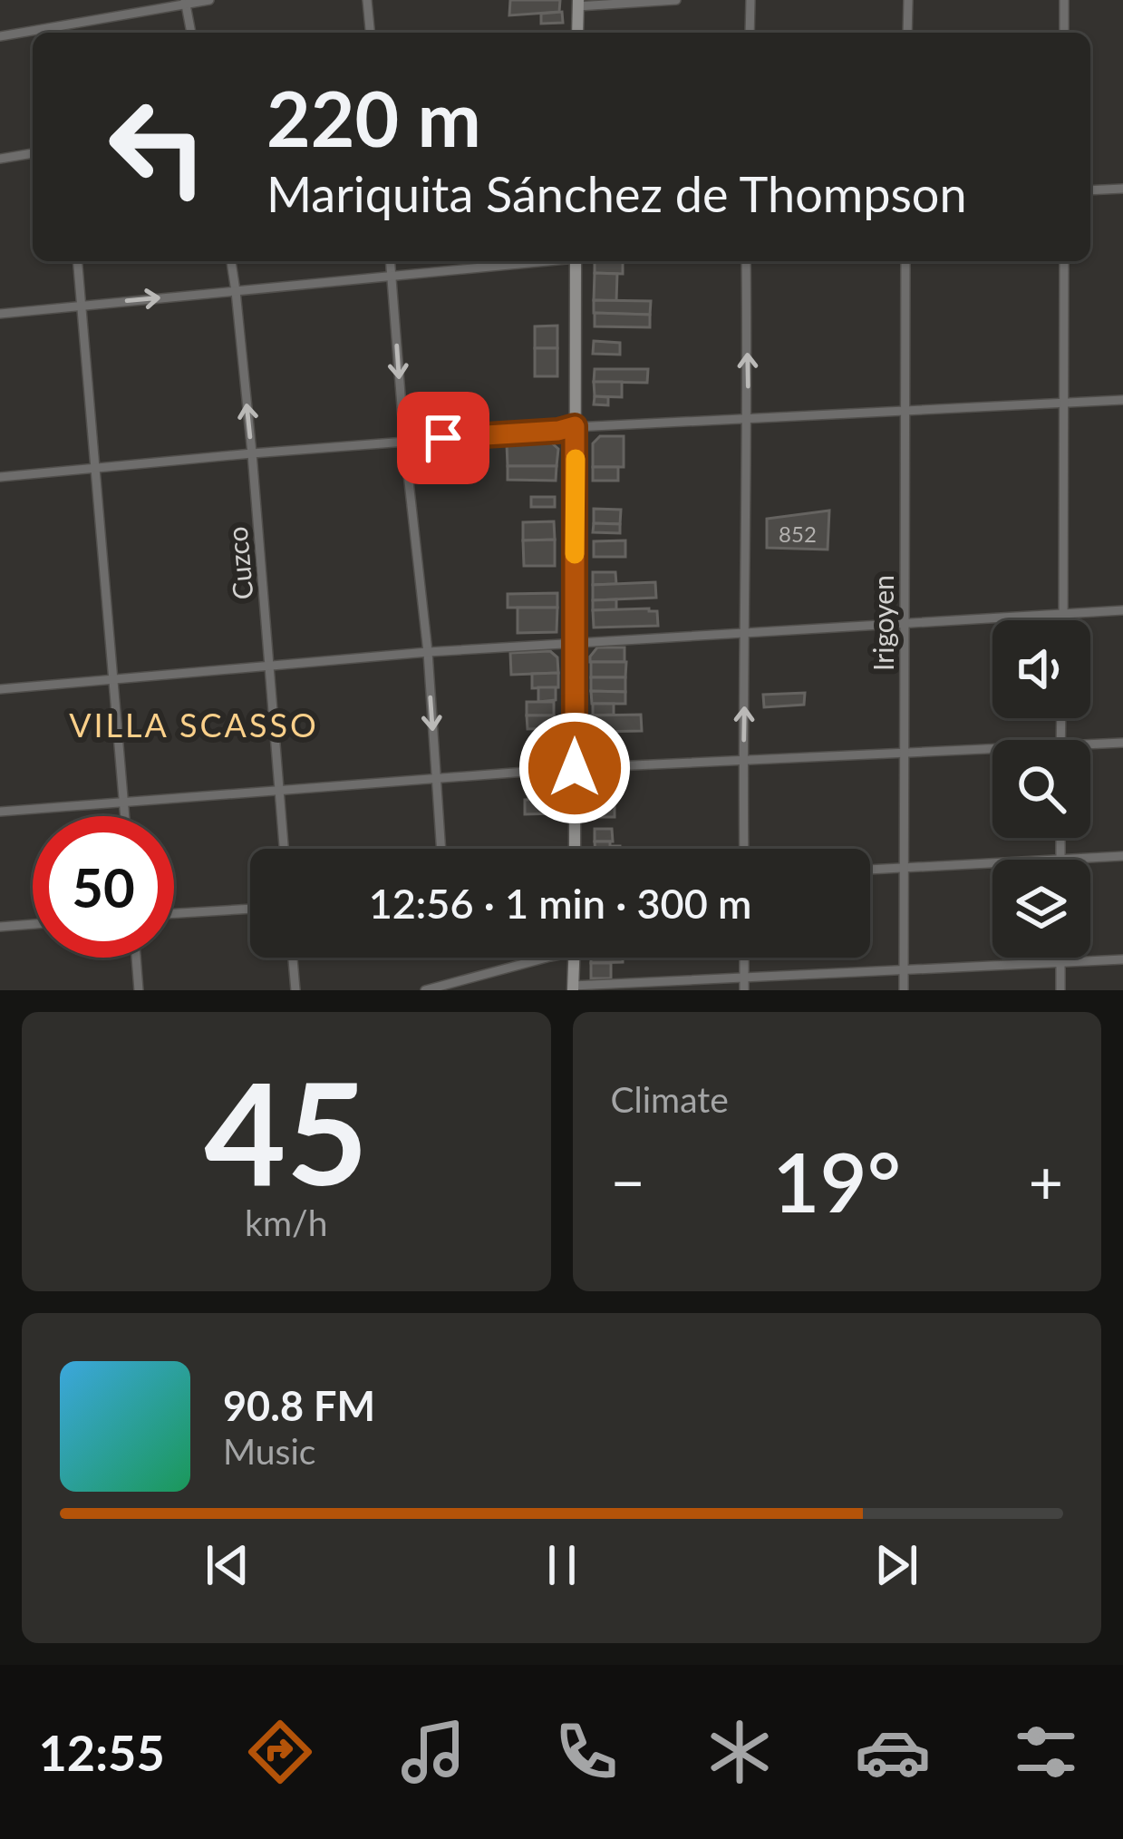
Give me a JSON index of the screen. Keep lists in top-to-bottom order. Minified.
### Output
{"streets":{"street":["Cuzco","Irigoyen"]},"districts":["VILLA SCASSO"],"house_numbers":["852"],"page":{"turn":["220 m","Mariquita Sánchez de Thompson"],"limit":"50","trip":"12:56 · 1 min · 300 m","tile":[["45","km/h"],"Climate"],"heat":["−","19°","+"],"song":["90.8 FM","Music"],"tabs":"12:55"}}
